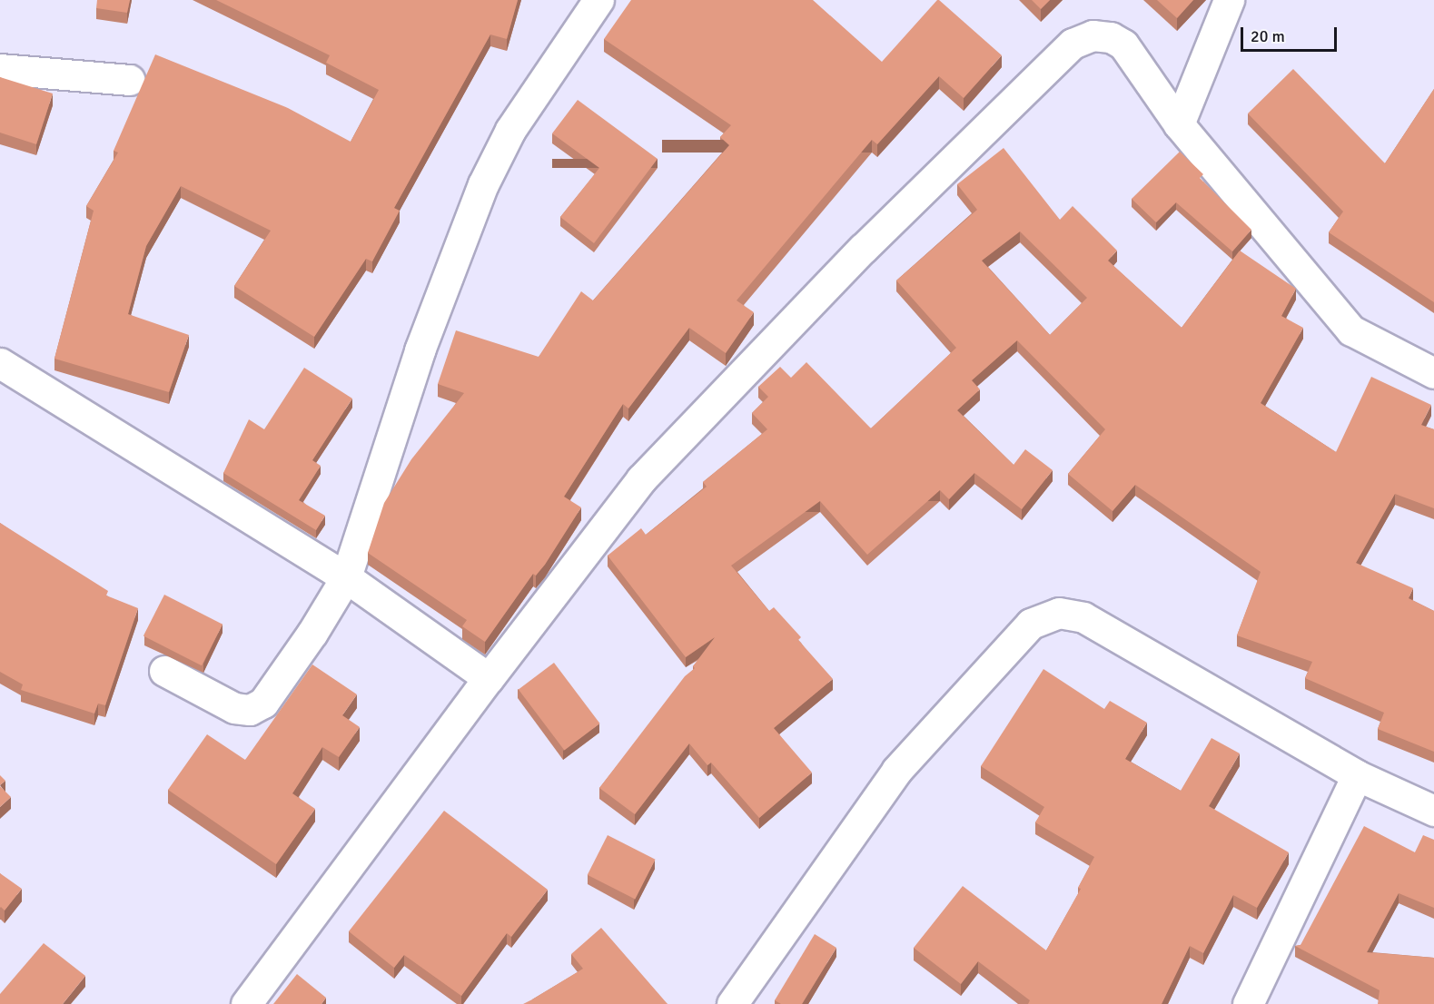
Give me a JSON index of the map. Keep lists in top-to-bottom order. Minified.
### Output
{"scale_bar":"20 m"}
